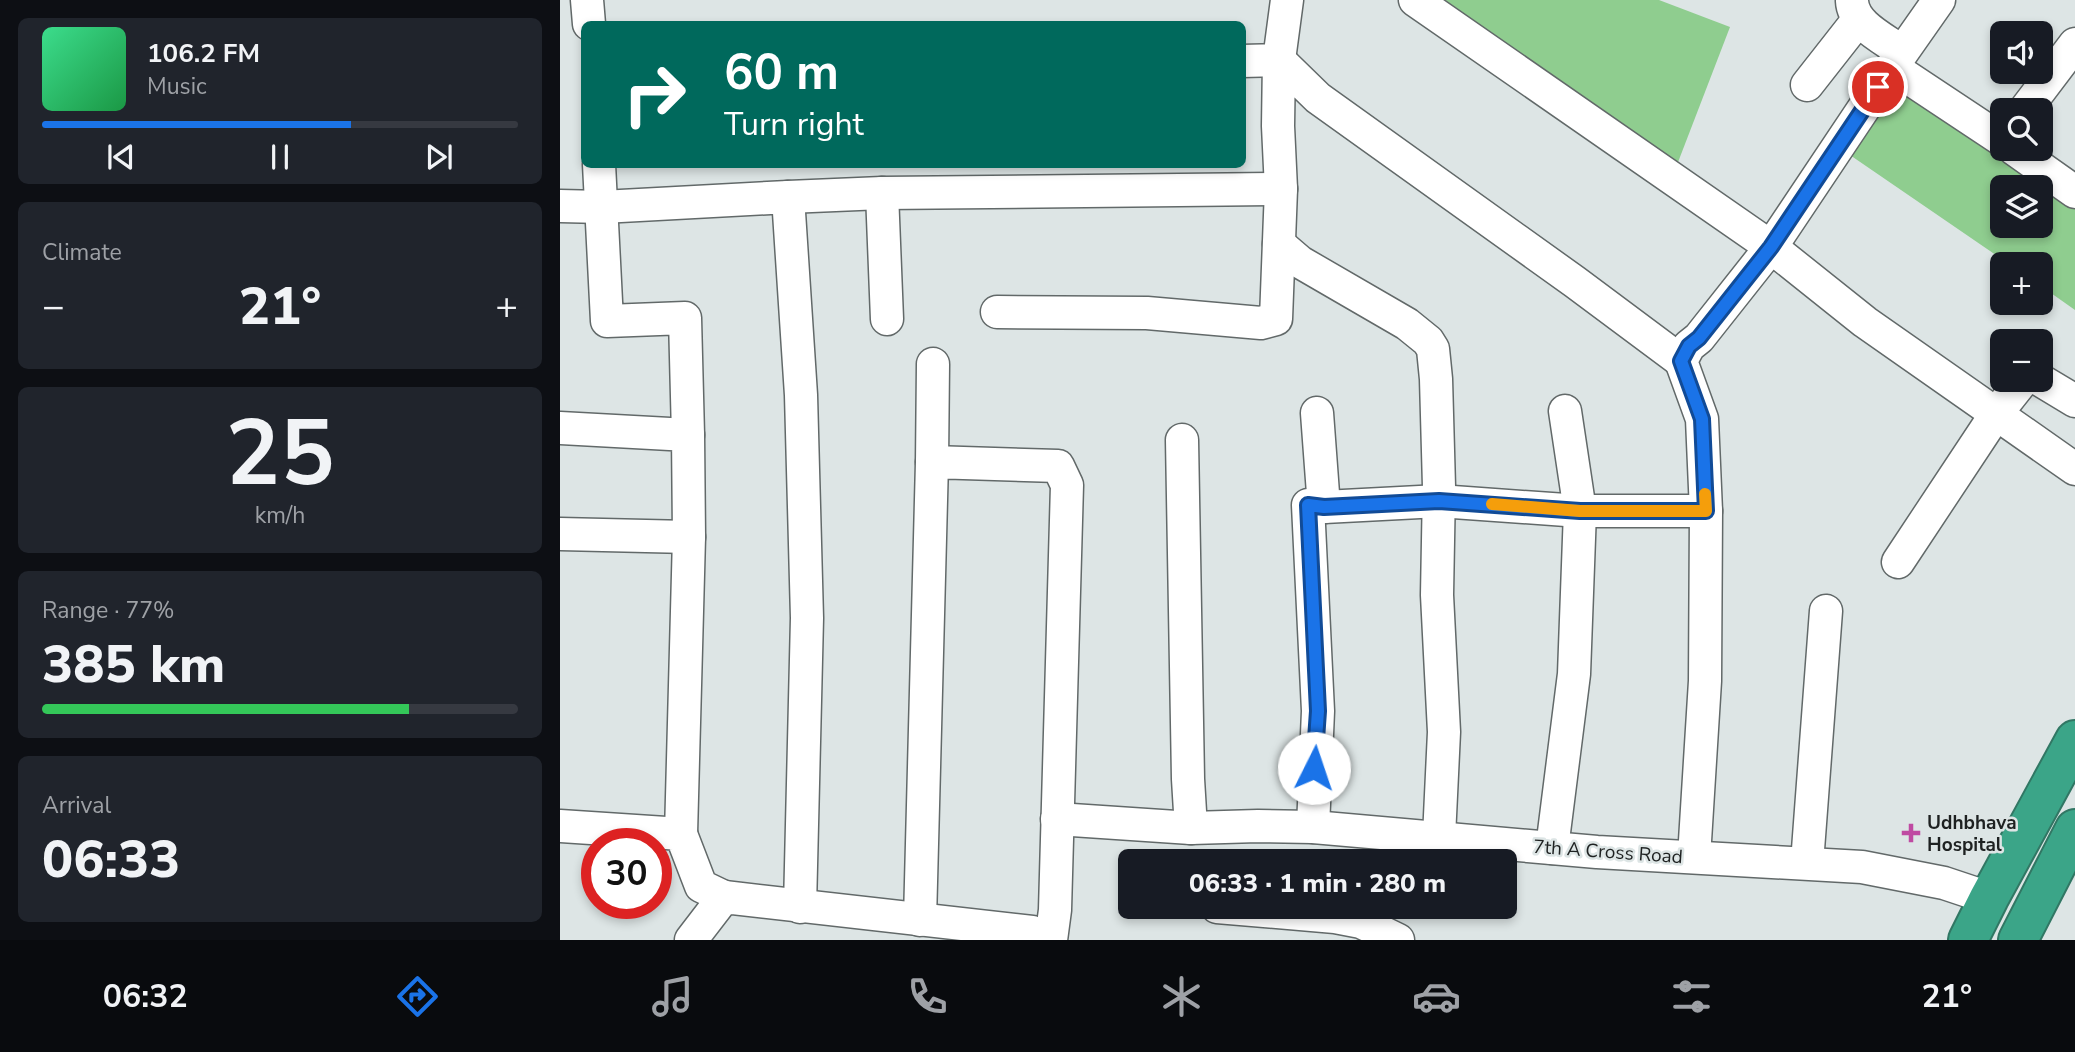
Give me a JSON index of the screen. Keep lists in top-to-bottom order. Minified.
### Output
{"streets":{"street":["7th A Cross Road"]},"places":{"health":["Udhbhava Hospital"]},"page":{"map_buttons":["+","−"],"turn":["60 m","Turn right"],"song":["106.2 FM","Music"],"tile":["Climate",["25","km/h"],["Range · 77%","385 km"],["Arrival","06:33"]],"heat":["−","21°","+"],"limit":"30","trip":"06:33 · 1 min · 280 m","tabs":["06:32","21°"]}}
